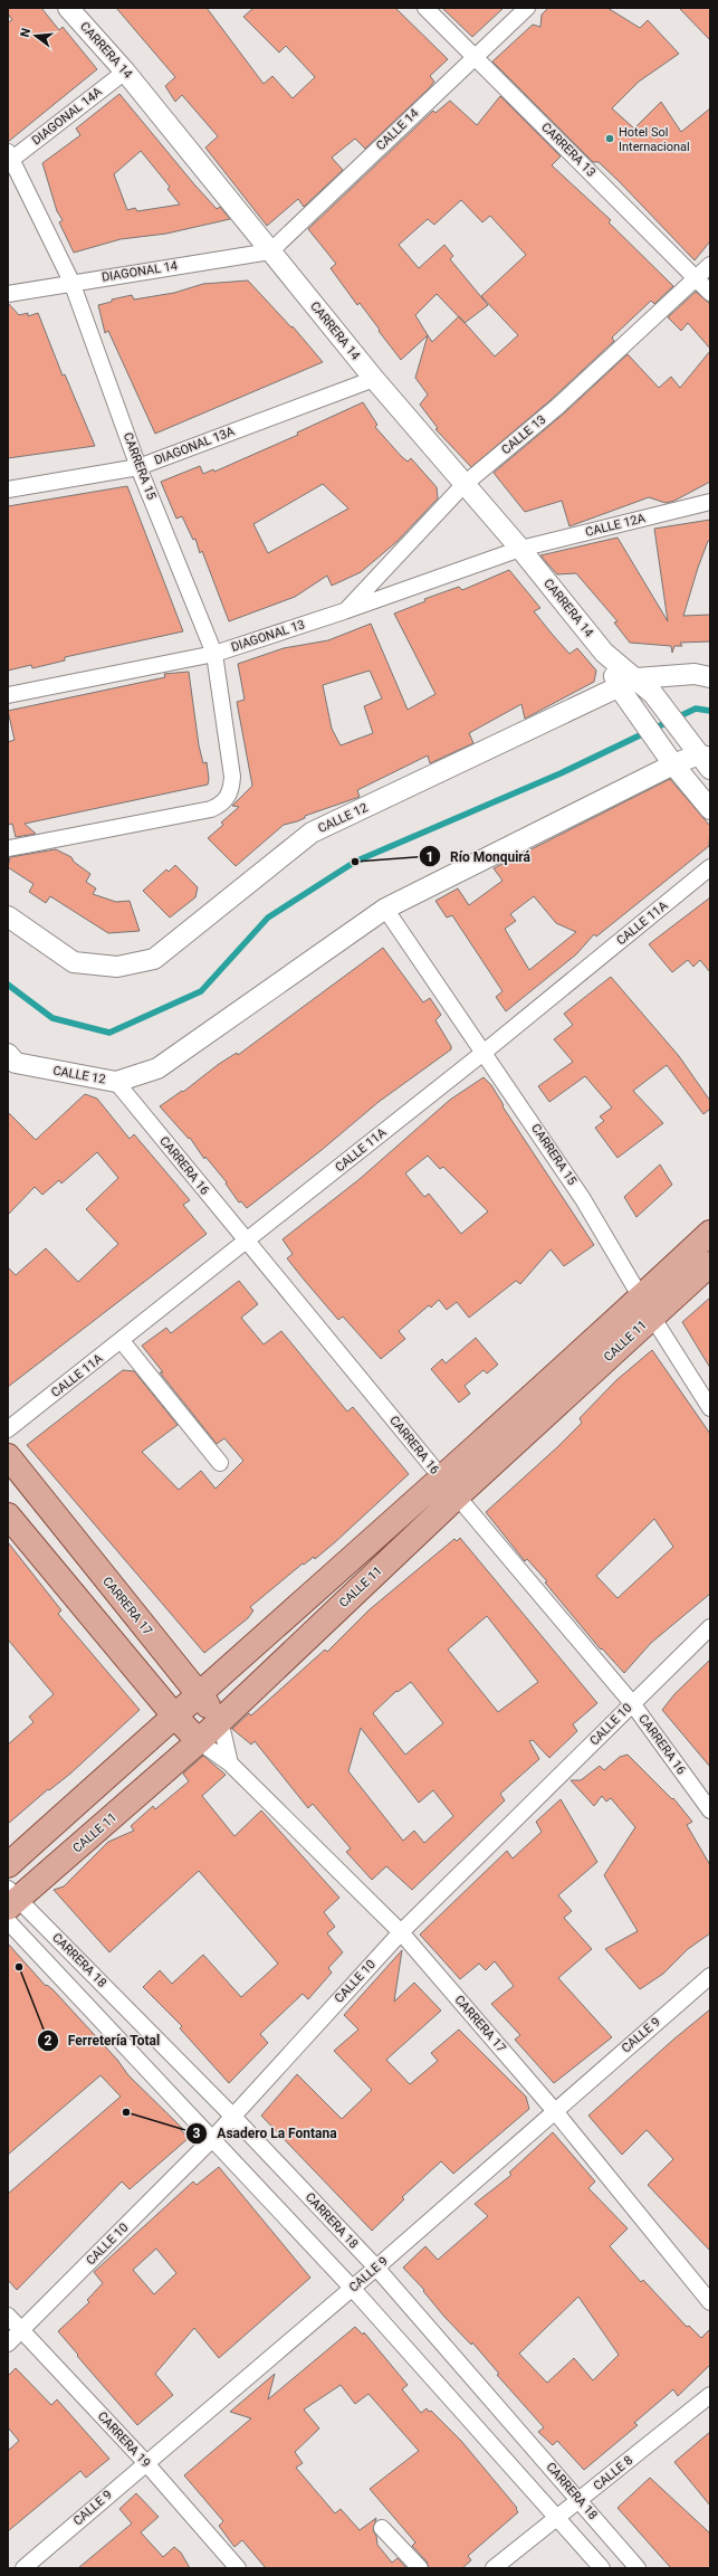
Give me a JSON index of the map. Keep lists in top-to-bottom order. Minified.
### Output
{"streets":{"main road":["CALLE 11","CARRERA 17"],"street":["CARRERA 14","DIAGONAL 14A","CALLE 14","CARRERA 13","DIAGONAL 14","CALLE 13","DIAGONAL 13A","CARRERA 15","CALLE 12A","DIAGONAL 13","CALLE 12","CALLE 11A","CARRERA 16","CALLE 10","CARRERA 18","CALLE 9","CARRERA 19","CALLE 8"]},"crossings":[["CARRERA 14","DIAGONAL 14A"],["CARRERA 14","CALLE 14"],["CARRERA 14","DIAGONAL 14"],["CARRERA 14","CALLE 13"],["CARRERA 14","DIAGONAL 13A"],["CARRERA 14","CALLE 12A"],["CARRERA 14","DIAGONAL 13"],["CARRERA 14","CALLE 12"],["DIAGONAL 14A","CARRERA 15"],["CALLE 14","CARRERA 13"],["CALLE 14","DIAGONAL 14"],["CARRERA 13","CALLE 13"],["DIAGONAL 14","CARRERA 15"],["CALLE 13","DIAGONAL 13"],["DIAGONAL 13A","CARRERA 15"],["CARRERA 15","DIAGONAL 13"],["CARRERA 15","CALLE 12"],["CARRERA 15","CALLE 11A"],["CARRERA 15","CALLE 11"],["CALLE 12A","DIAGONAL 13"],["CALLE 12","CARRERA 16"],["CALLE 11A","CARRERA 16"],["CARRERA 16","CALLE 11"],["CARRERA 16","CALLE 10"],["CALLE 11","CARRERA 17"],["CALLE 11","CARRERA 18"],["CARRERA 17","CALLE 10"],["CARRERA 17","CALLE 9"],["CALLE 10","CARRERA 18"],["CALLE 10","CARRERA 19"],["CARRERA 18","CALLE 9"],["CARRERA 18","CALLE 8"],["CALLE 9","CARRERA 19"]],"places":["Hotel Sol Internacional","Río Monquirá","Ferretería Total","Asadero La Fontana"],"north":"left"}
